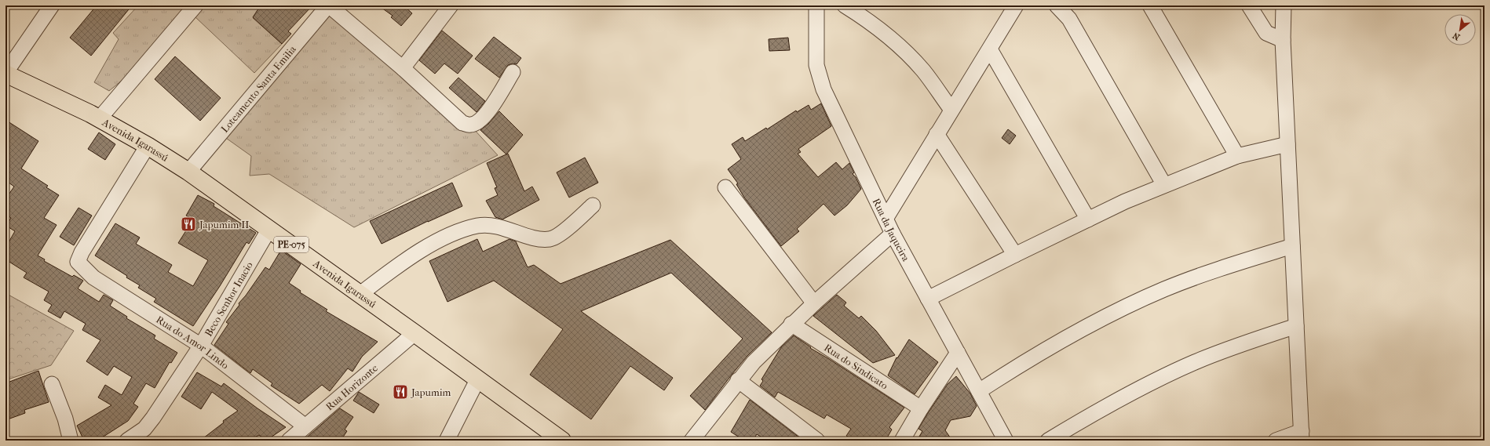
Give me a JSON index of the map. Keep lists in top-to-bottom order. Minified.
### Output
{"streets":{"main road":["Avenida Igarassú","PE-075"],"street":["Loteamento Santa Emilia","Rua da Jaqueira","Beco Senhor Inacio","Rua do Amor Lindo","Rua do Sindicato","Rua Horizonte"]},"crossings":[["Loteamento Santa Emilia","Avenida Igarassú"],["Avenida Igarassú","Beco Senhor Inacio"],["Avenida Igarassú","Rua do Amor Lindo"],["Avenida Igarassú","Rua Horizonte"],["Beco Senhor Inacio","Rua do Amor Lindo"],["Rua do Amor Lindo","Rua Horizonte"]],"places":{"restaurant":["Japumim II","Japumim"]},"north":"bottom left"}
